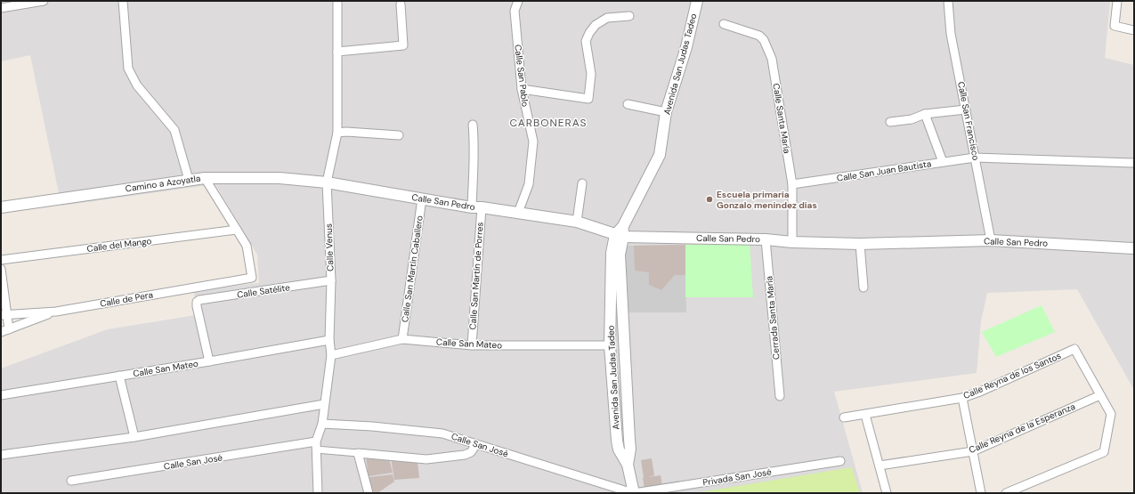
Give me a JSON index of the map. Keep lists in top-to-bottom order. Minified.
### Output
{"streets":{"street":["Avenida San Judas Tadeo","Calle San Pablo","Calle Santa María","Calle San Francisco","Calle San Juan Bautista","Camino a Azoyatla","Calle San Pedro","Calle del Mango","Calle Venus","Calle San Martín Caballero","Calle San Martín de Porres","Calle Satélite","Calle de Pera","Cerrada Santa María","Calle San Mateo","Calle Reyna de los Santos","Calle Reyna de la Esperanza","Calle San José","Privada San José"]},"crossings":[["Avenida San Judas Tadeo","Calle San Pedro"],["Avenida San Judas Tadeo","Calle San Mateo"],["Avenida San Judas Tadeo","Calle San José"],["Avenida San Judas Tadeo","Privada San José"],["Calle San Pablo","Calle San Pedro"],["Calle Santa María","Calle San Juan Bautista"],["Calle Santa María","Calle San Pedro"],["Calle San Francisco","Calle San Juan Bautista"],["Calle San Francisco","Calle San Pedro"],["Camino a Azoyatla","Calle San Pedro"],["Camino a Azoyatla","Calle Venus"],["Calle San Pedro","Calle Venus"],["Calle San Pedro","Calle San Martín Caballero"],["Calle San Pedro","Calle San Martín de Porres"],["Calle San Pedro","Cerrada Santa María"],["Calle del Mango","Calle de Pera"],["Calle Venus","Calle Satélite"],["Calle Venus","Calle San Mateo"],["Calle Venus","Calle San José"],["Calle San Martín Caballero","Calle San Mateo"],["Calle San Martín de Porres","Calle San Mateo"],["Calle Satélite","Calle San Mateo"],["Calle Reyna de los Santos","Calle Reyna de la Esperanza"],["Calle San José","Privada San José"]],"districts":["CARBONERAS"],"places":["Escuela primaria Gonzalo menindez dias"]}
